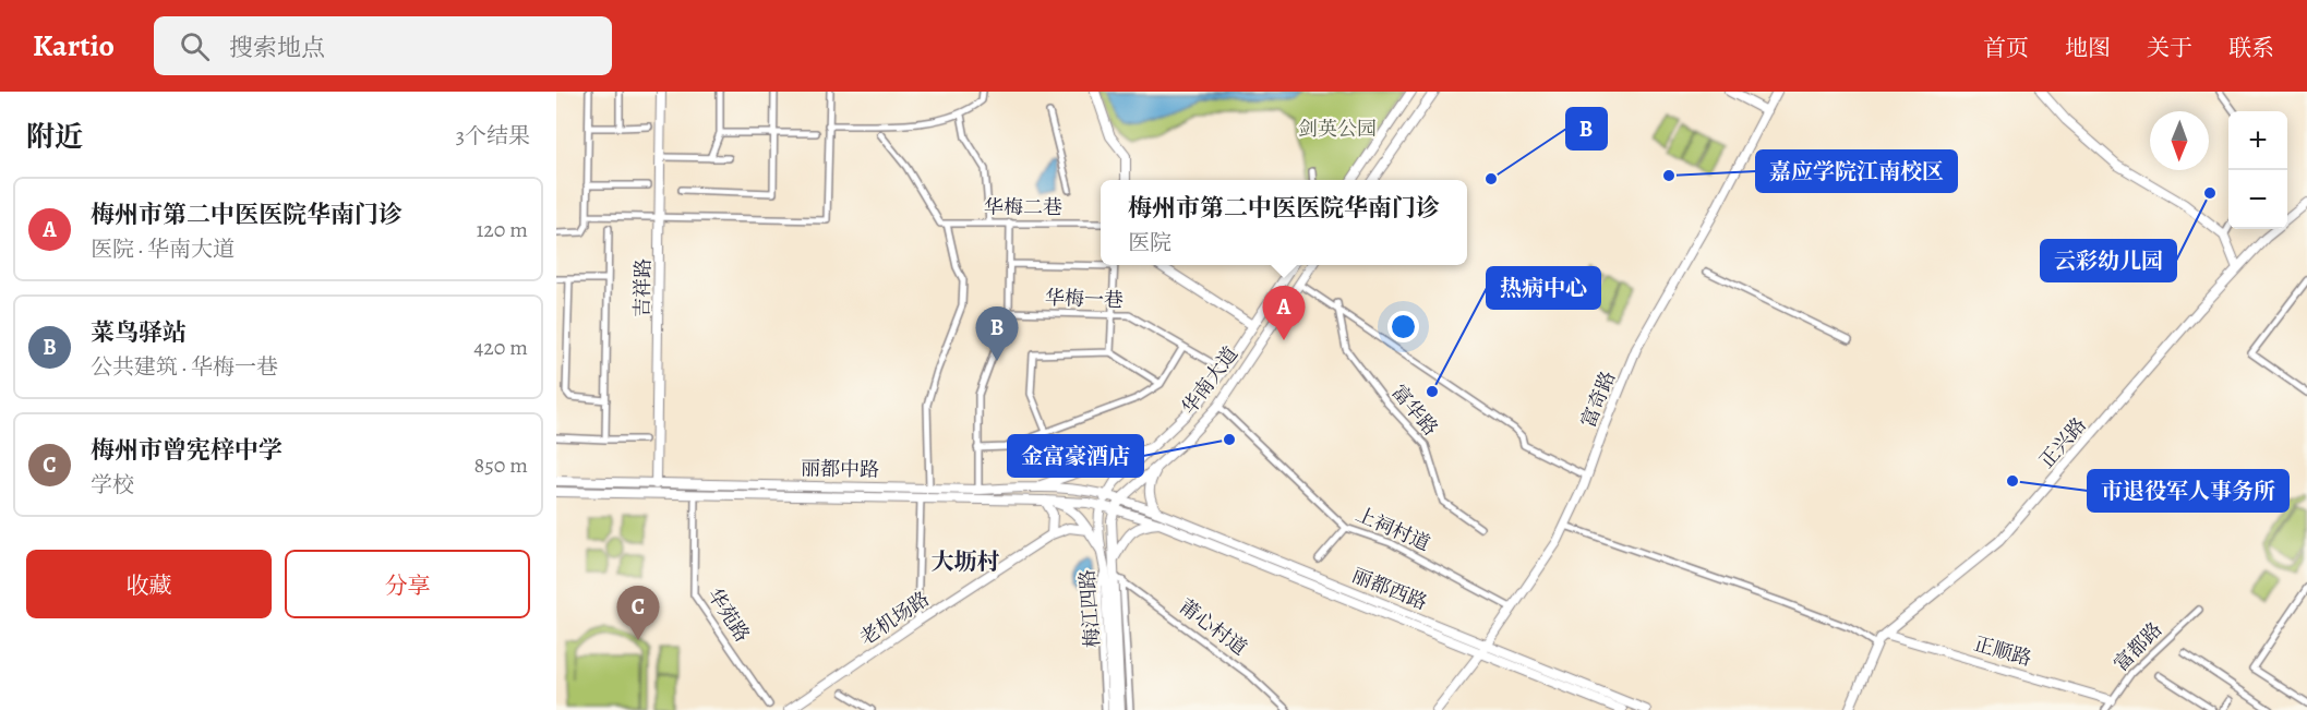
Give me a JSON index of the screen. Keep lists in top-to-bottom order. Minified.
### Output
{"streets":{"main road":["华南大道","丽都中路"],"street":["华梅二巷","吉祥路","华梅一巷","富奇路","富华路","正兴路","上祠村道","丽都西路","梅江四路","华苑路","老机场路","莆心村道","富都路","正顺路"]},"crossings":[["吉祥路","丽都中路"],["华梅一巷","华南大道"],["华南大道","丽都中路"],["华南大道","上祠村道"],["华南大道","丽都西路"],["华南大道","梅江四路"],["富奇路","上祠村道"],["富奇路","丽都西路"],["正兴路","正顺路"],["丽都中路","丽都西路"],["丽都中路","梅江四路"],["丽都中路","华苑路"],["丽都西路","梅江四路"],["梅江四路","莆心村道"],["富都路","正顺路"]],"districts":["大坜村"],"parks":["剑英公园"],"places":["嘉应学院江南校区","B","云彩幼儿园","热病中心","金富豪酒店","市退役军人事务所"],"north":"bottom","page":{"header":"Kartio","search":"搜索地点","nav":["首页","地图","关于","联系"],"heading":["附近","3个结果"],"map_buttons":["+","−"],"list":[{"mark":"A","name":"梅州市第二中医医院华南门诊","note":"医院 · 华南大道","value":"120 m"},{"mark":"B","name":"菜鸟驿站","note":"公共建筑 · 华梅一巷","value":"420 m"},{"mark":"C","name":"梅州市曾宪梓中学","note":"学校","value":"850 m"}],"popup":["梅州市第二中医医院华南门诊","医院"],"pins":["A","B","C"],"buttons":["收藏","分享"]}}
